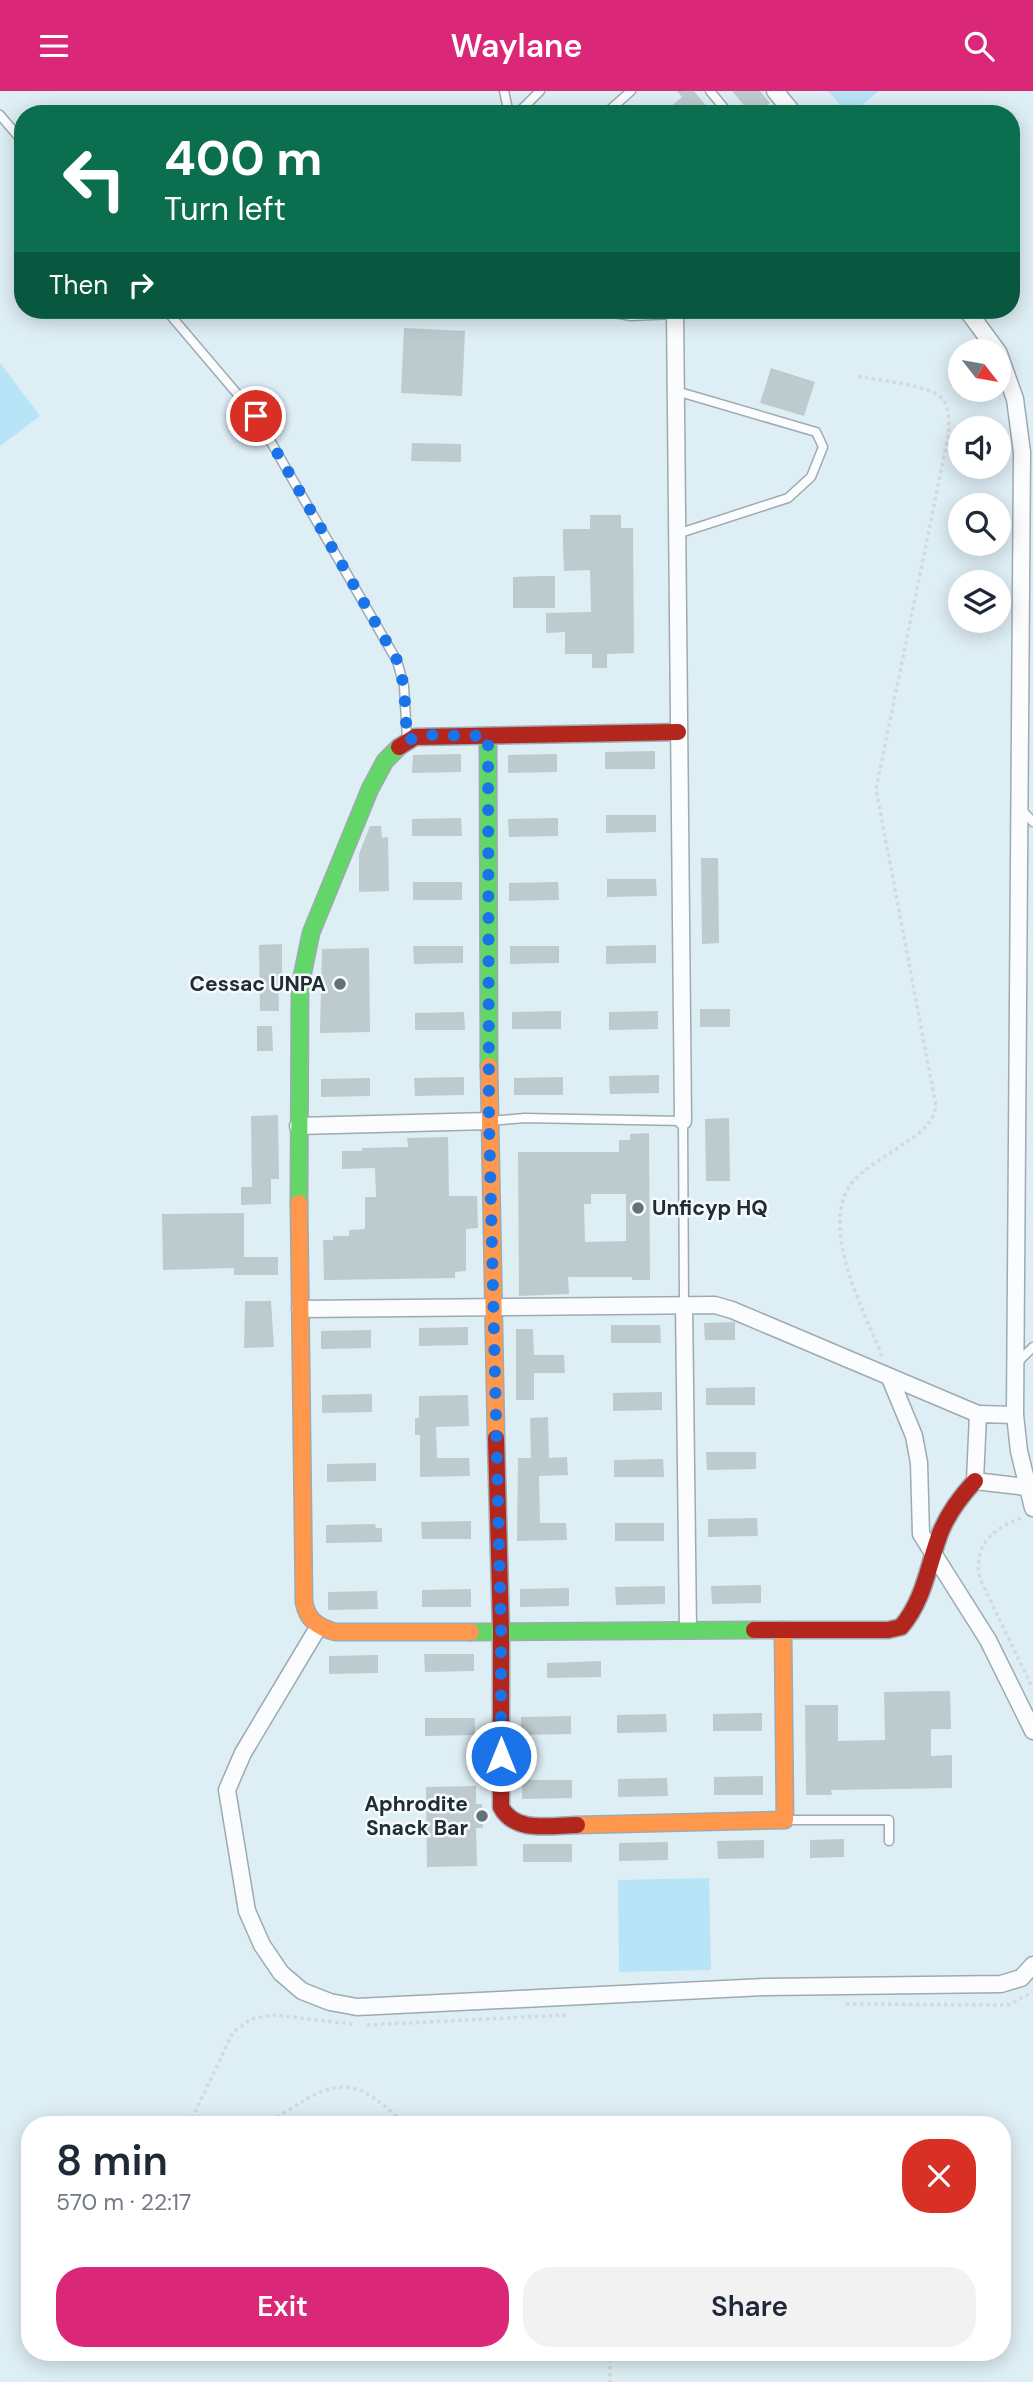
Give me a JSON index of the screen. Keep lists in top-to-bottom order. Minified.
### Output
{"places":["Cessac UNPA","Unficyp HQ","Aphrodite Snack Bar"],"north":"bottom right","page":{"header":"Waylane","turn":["400 m","Turn left"],"then":"Then","heading":["8 min","570 m · 22:17"],"buttons":["Exit","Share"]}}
